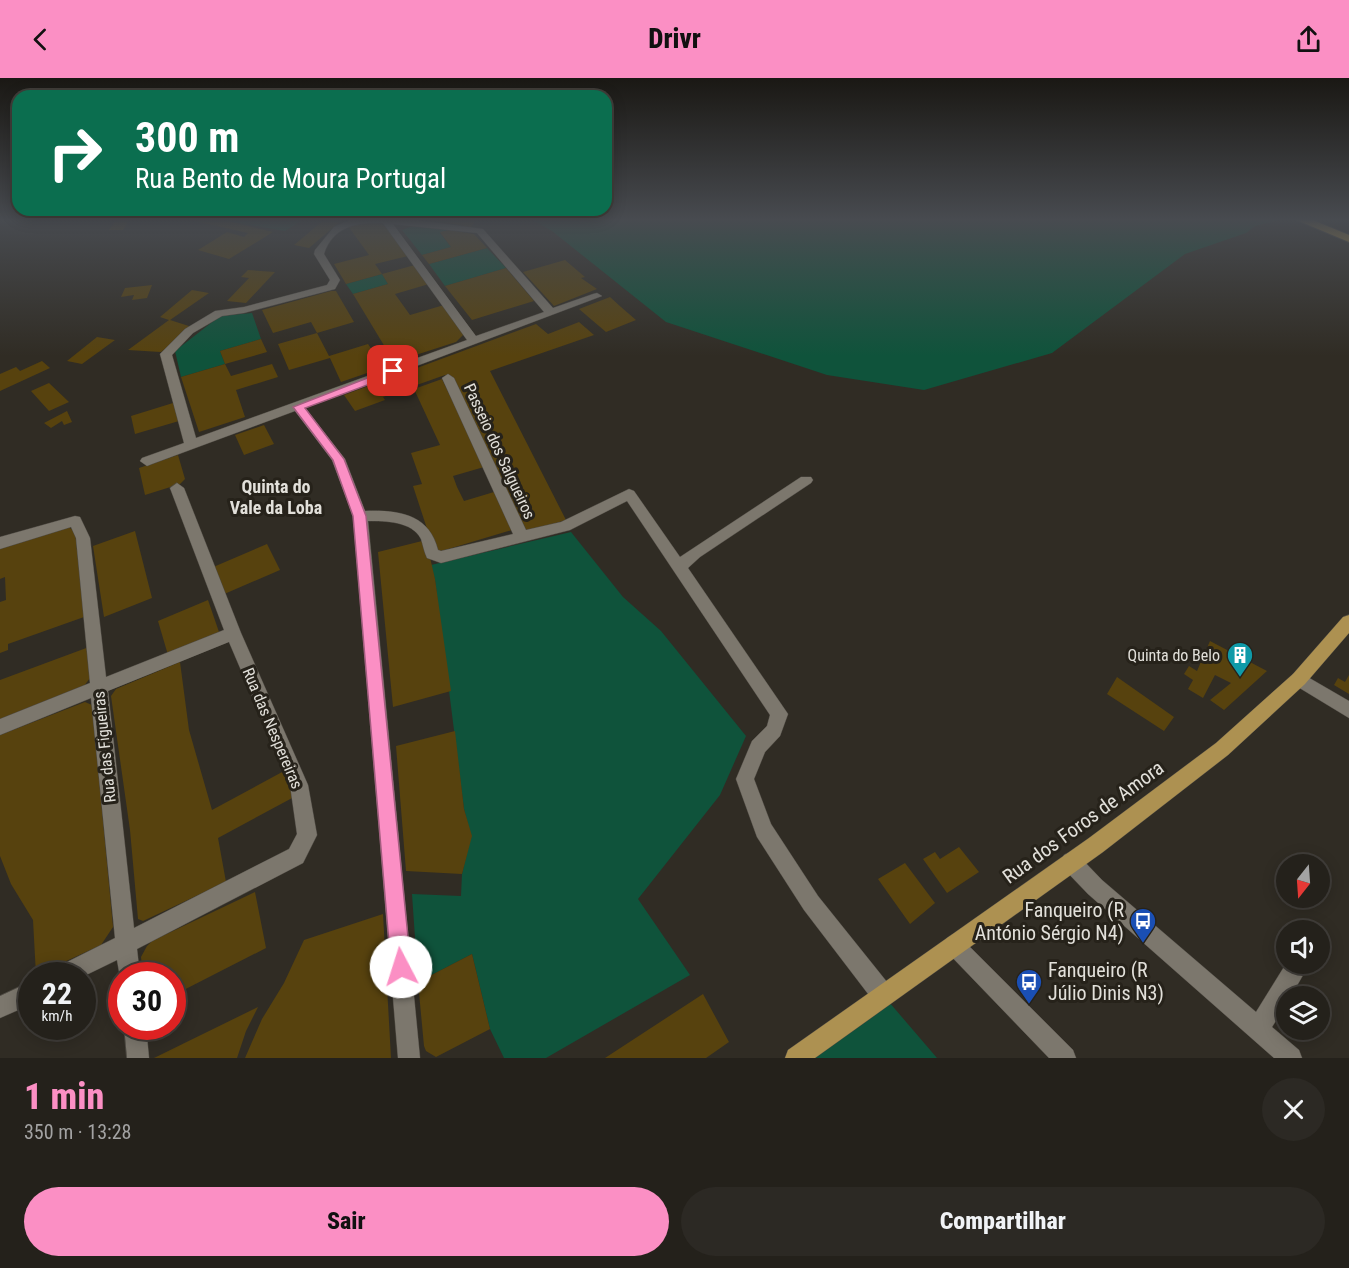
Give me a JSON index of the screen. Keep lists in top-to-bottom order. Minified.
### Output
{"streets":{"main road":["Rua dos Foros de Amora"],"street":["Passeio dos Salgueiros","Rua das Nespereiras","Rua das Figueiras"]},"crossings":[["Rua das Nespereiras","Rua das Figueiras"]],"districts":["Quinta do Vale da Loba"],"places":{"building":["Quinta do Belo"],"bus stop":["Fanqueiro (R António Sérgio N4)","Fanqueiro (R Júlio Dinis N3)"]},"north":"bottom","page":{"header":"Drivr","turn":["300 m","Rua Bento de Moura Portugal"],"speed":"22 km/h","limit":"30","heading":["1 min","350 m · 13:28"],"buttons":["Sair","Compartilhar"]}}
